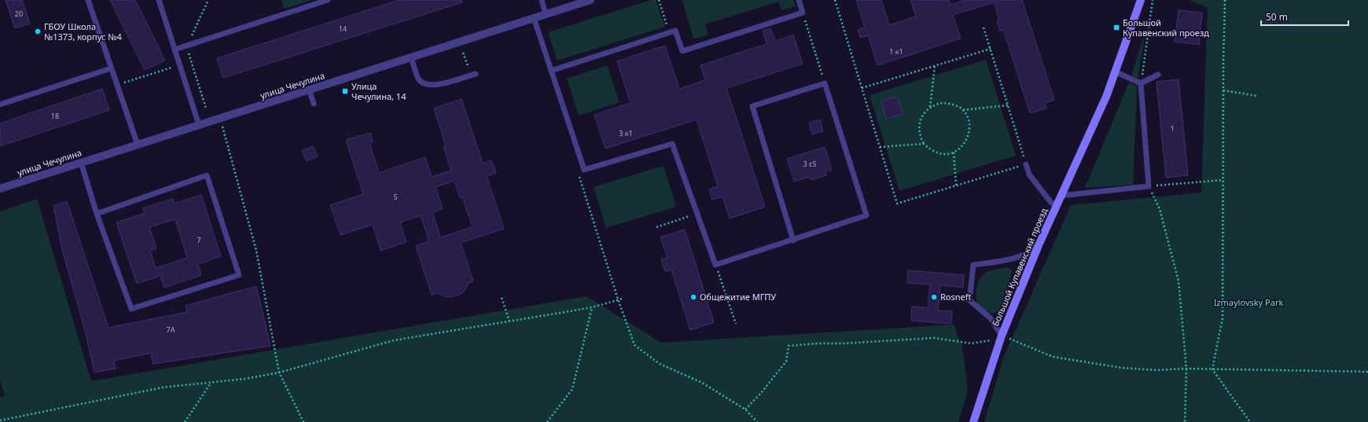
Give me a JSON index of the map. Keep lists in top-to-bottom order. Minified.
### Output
{"streets":{"main road":["Большой Купавенский проезд"],"street":["улица Чечулина"]},"parks":["Izmaylovsky Park"],"places":{"transit":["Большой Купавенский проезд","Улица Чечулина, 14"],"other":["ГБОУ Школа №1373, корпус №4","Общежитие МГПУ","Rosneft"]},"house_numbers":["20","14","1 к1","18","1","3 к1","3 с5","5","7","7А"],"scale_bar":"50 m"}
